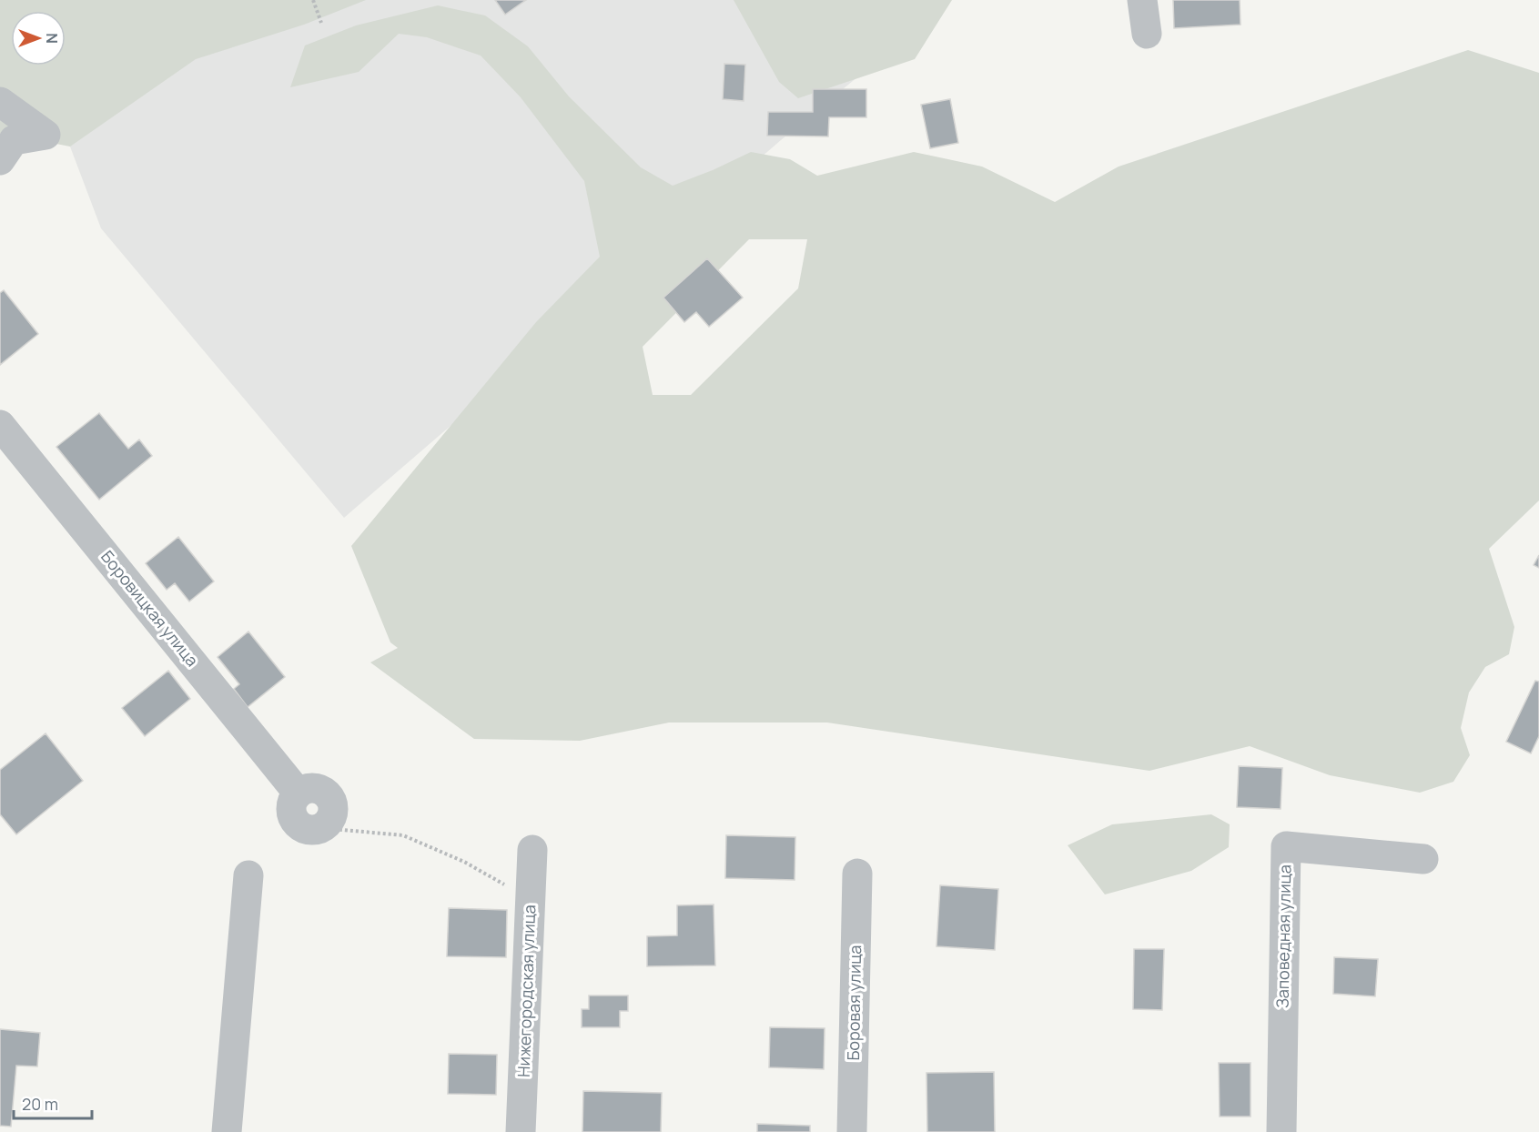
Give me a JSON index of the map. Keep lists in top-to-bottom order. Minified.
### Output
{"streets":{"street":["Боровицкая улица","Заповедная улица","Нижегородская улица","Боровая улица"]},"scale_bar":"20 m","north":"right"}
